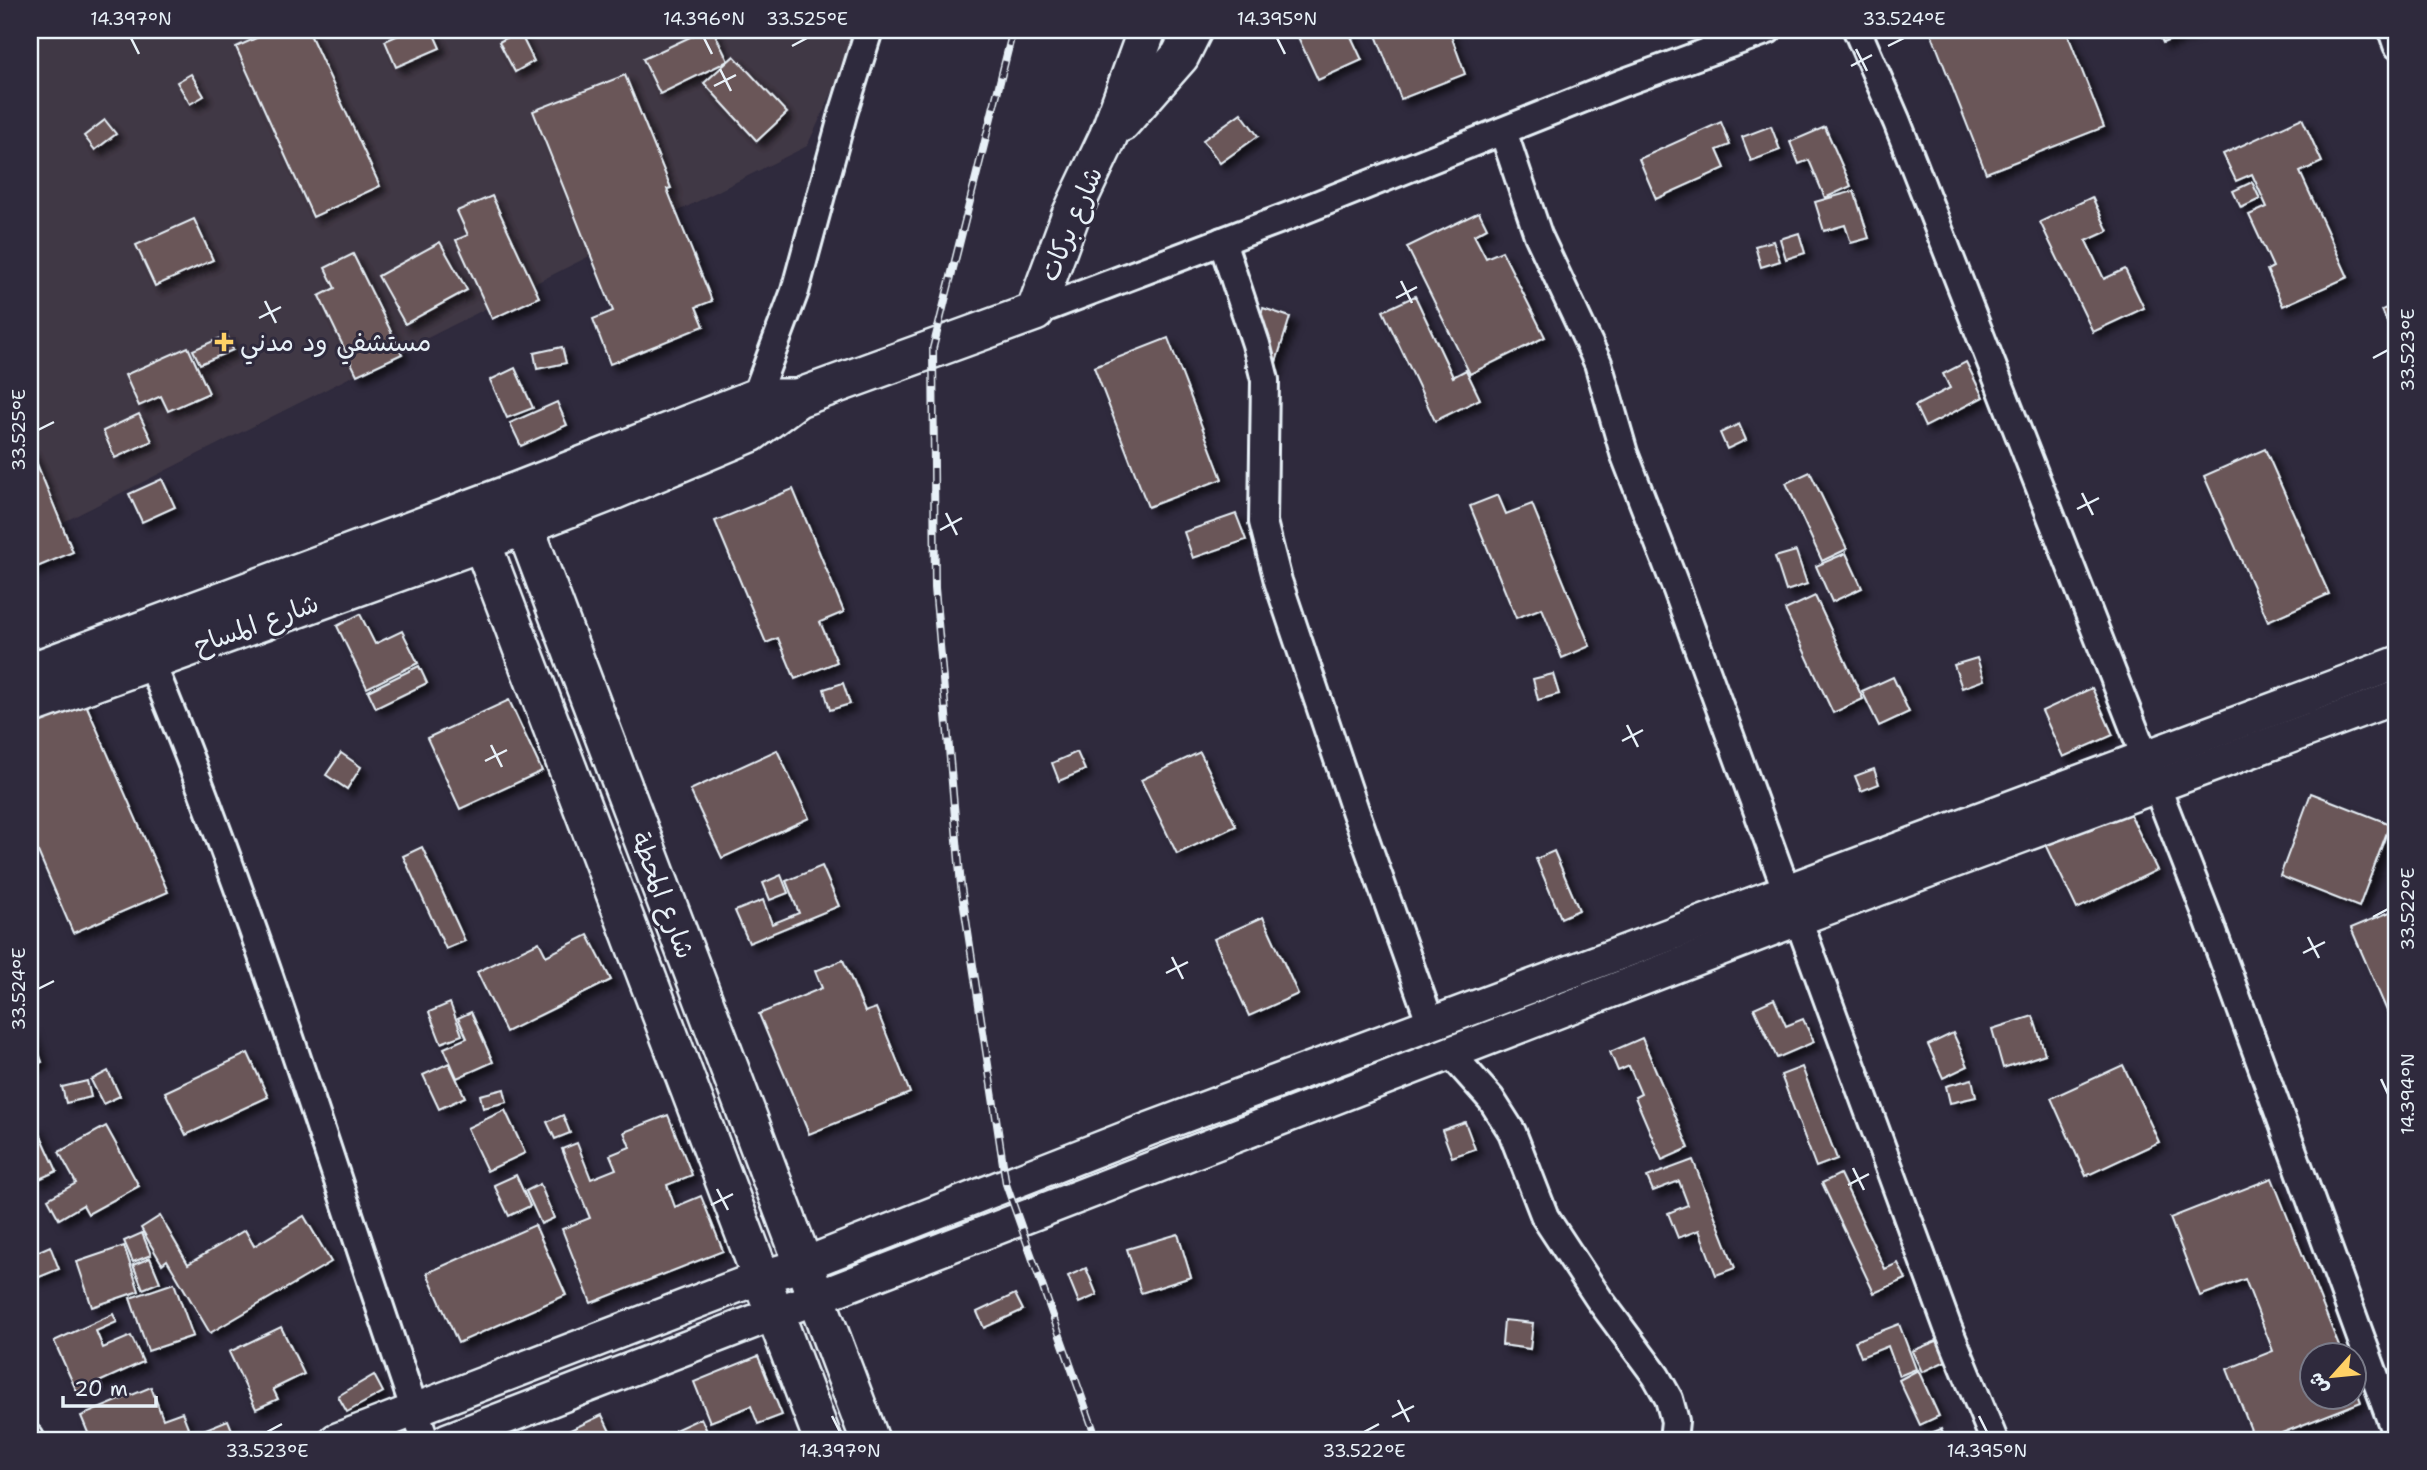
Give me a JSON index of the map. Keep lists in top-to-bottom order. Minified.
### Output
{"streets":{"main road":["شارع بركات","شارع المساح","شارع المحطة"]},"crossings":[["شارع المساح","شارع المحطة"]],"places":{"health":["مستشفي ود مدني"]},"scale_bar":"20 m","north":"bottom left","coordinates":["14.397°N","14.396°N","33.525°E","14.395°N","33.524°E","33.523°E","33.522°E","14.394°N"]}
